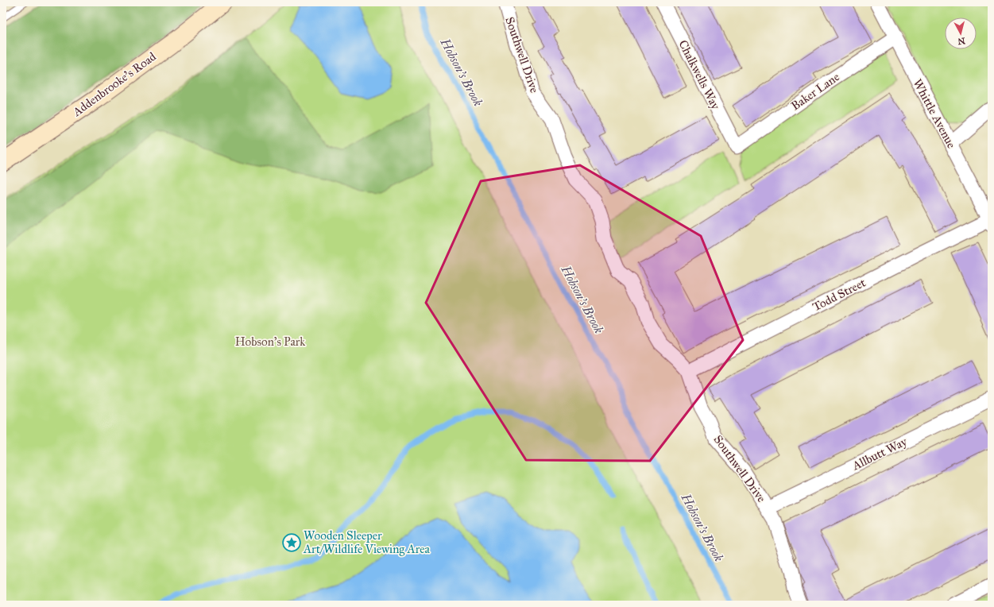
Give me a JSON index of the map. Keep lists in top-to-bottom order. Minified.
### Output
{"streets":{"street":["Southwell Drive","Chalkwells Way","Addenbrooke's Road","Baker Lane","Whittle Avenue","Todd Street","Allbutt Way"]},"crossings":[["Southwell Drive","Todd Street"],["Southwell Drive","Allbutt Way"],["Chalkwells Way","Baker Lane"],["Baker Lane","Whittle Avenue"],["Whittle Avenue","Todd Street"]],"water":["Hobson's Brook"],"parks":["Hobson's Park"],"places":{"place":["Wooden Sleeper Art/Wildlife Viewing Area"]},"north":"bottom"}
